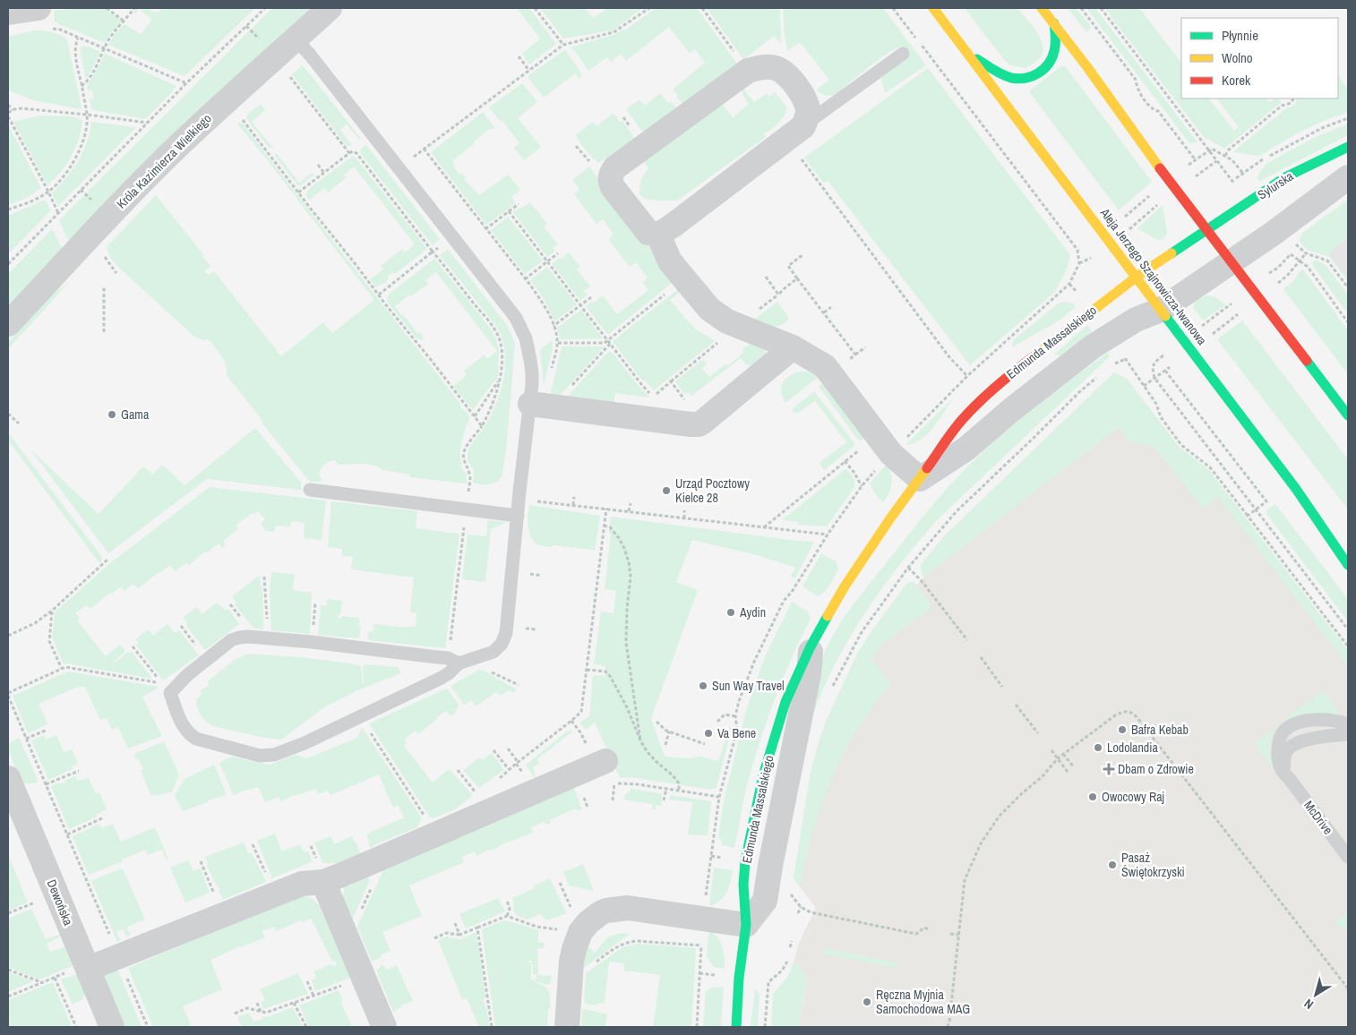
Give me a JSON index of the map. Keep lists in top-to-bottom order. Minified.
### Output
{"streets":{"main road":["Sylurska","Aleja Jerzego Szajnowicza-Iwanowa","Edmunda Massalskiego"],"street":["Króla Kazimierza Wielkiego","Dewońska"],"lane":["McDrive"]},"crossings":[["Sylurska","Edmunda Massalskiego"],["Aleja Jerzego Szajnowicza-Iwanowa","Edmunda Massalskiego"]],"places":{"other":["Gama","Urząd Pocztowy Kielce 28","Aydin","Sun Way Travel","Bafra Kebab","Va Bene","Lodolandia","Owocowy Raj","Pasaż Świętokrzyski","Ręczna Myjnia Samochodowa MAG"],"health":["Dbam o Zdrowie"]},"legend":["Płynnie","Wolno","Korek"],"north":"bottom left"}
